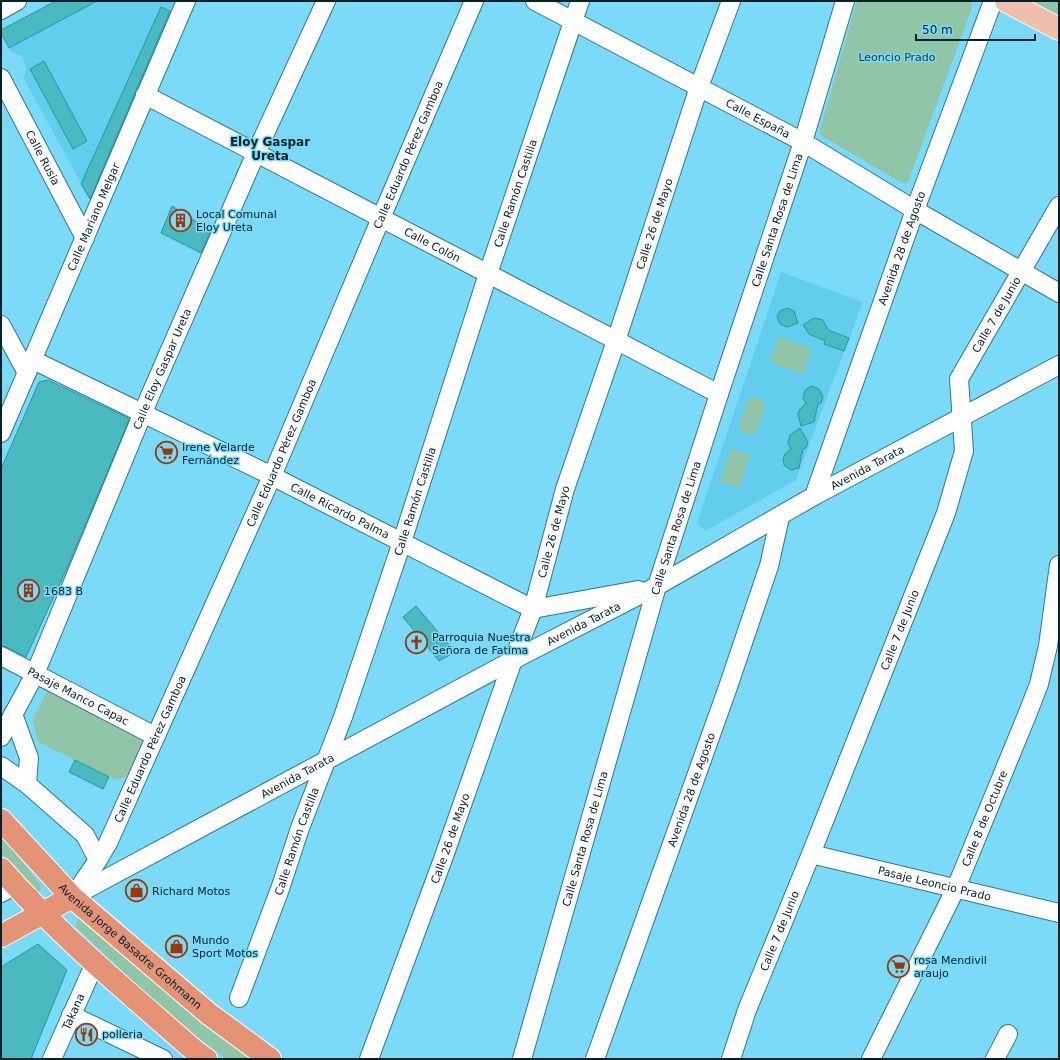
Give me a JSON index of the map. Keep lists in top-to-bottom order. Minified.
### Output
{"streets":{"highway":["Avenida Tarata","Avenida Jorge Basadre Grohmann"],"street":["Calle España","Calle Eduardo Pérez Gamboa","Calle Rusia","Calle Ramón Castilla","Calle Mariano Melgar","Calle Santa Rosa de Lima","Calle 26 de Mayo","Calle Colón","Avenida 28 de Agosto","Calle 7 de Junio","Calle Eloy Gaspar Ureta","Calle Ricardo Palma","Pasaje Manco Capac","Calle 8 de Octubre","Pasaje Leoncio Prado","Takana"]},"crossings":[["Calle España","Calle Ramón Castilla"],["Calle España","Calle Santa Rosa de Lima"],["Calle España","Calle 26 de Mayo"],["Calle España","Avenida 28 de Agosto"],["Calle España","Calle 7 de Junio"],["Calle Eduardo Pérez Gamboa","Calle Colón"],["Calle Eduardo Pérez Gamboa","Avenida Tarata"],["Calle Eduardo Pérez Gamboa","Calle Ricardo Palma"],["Calle Eduardo Pérez Gamboa","Pasaje Manco Capac"],["Calle Eduardo Pérez Gamboa","Avenida Jorge Basadre Grohmann"],["Calle Rusia","Calle Mariano Melgar"],["Calle Ramón Castilla","Calle Colón"],["Calle Ramón Castilla","Avenida Tarata"],["Calle Ramón Castilla","Calle Ricardo Palma"],["Calle Mariano Melgar","Calle Colón"],["Calle Mariano Melgar","Calle Ricardo Palma"],["Calle Santa Rosa de Lima","Calle Colón"],["Calle Santa Rosa de Lima","Avenida Tarata"],["Calle 26 de Mayo","Calle Colón"],["Calle 26 de Mayo","Avenida Tarata"],["Calle 26 de Mayo","Calle Ricardo Palma"],["Calle Colón","Calle Eloy Gaspar Ureta"],["Avenida 28 de Agosto","Avenida Tarata"],["Calle 7 de Junio","Avenida Tarata"],["Calle 7 de Junio","Pasaje Leoncio Prado"],["Calle Eloy Gaspar Ureta","Calle Ricardo Palma"],["Calle Eloy Gaspar Ureta","Pasaje Manco Capac"],["Avenida Tarata","Avenida Jorge Basadre Grohmann"],["Calle 8 de Octubre","Pasaje Leoncio Prado"]],"districts":["Eloy Gaspar Ureta"],"parks":["Leoncio Prado"],"places":{"building":["Local Comunal Eloy Ureta","1683 B"],"supermarket":["Irene Velarde Fernández","rosa Mendivil araujo"],"church":["Parroquia Nuestra Señora de Fatima"],"shop":["Richard Motos","Mundo Sport Motos"],"restaurant":["polleria"]},"scale_bar":"50 m"}
